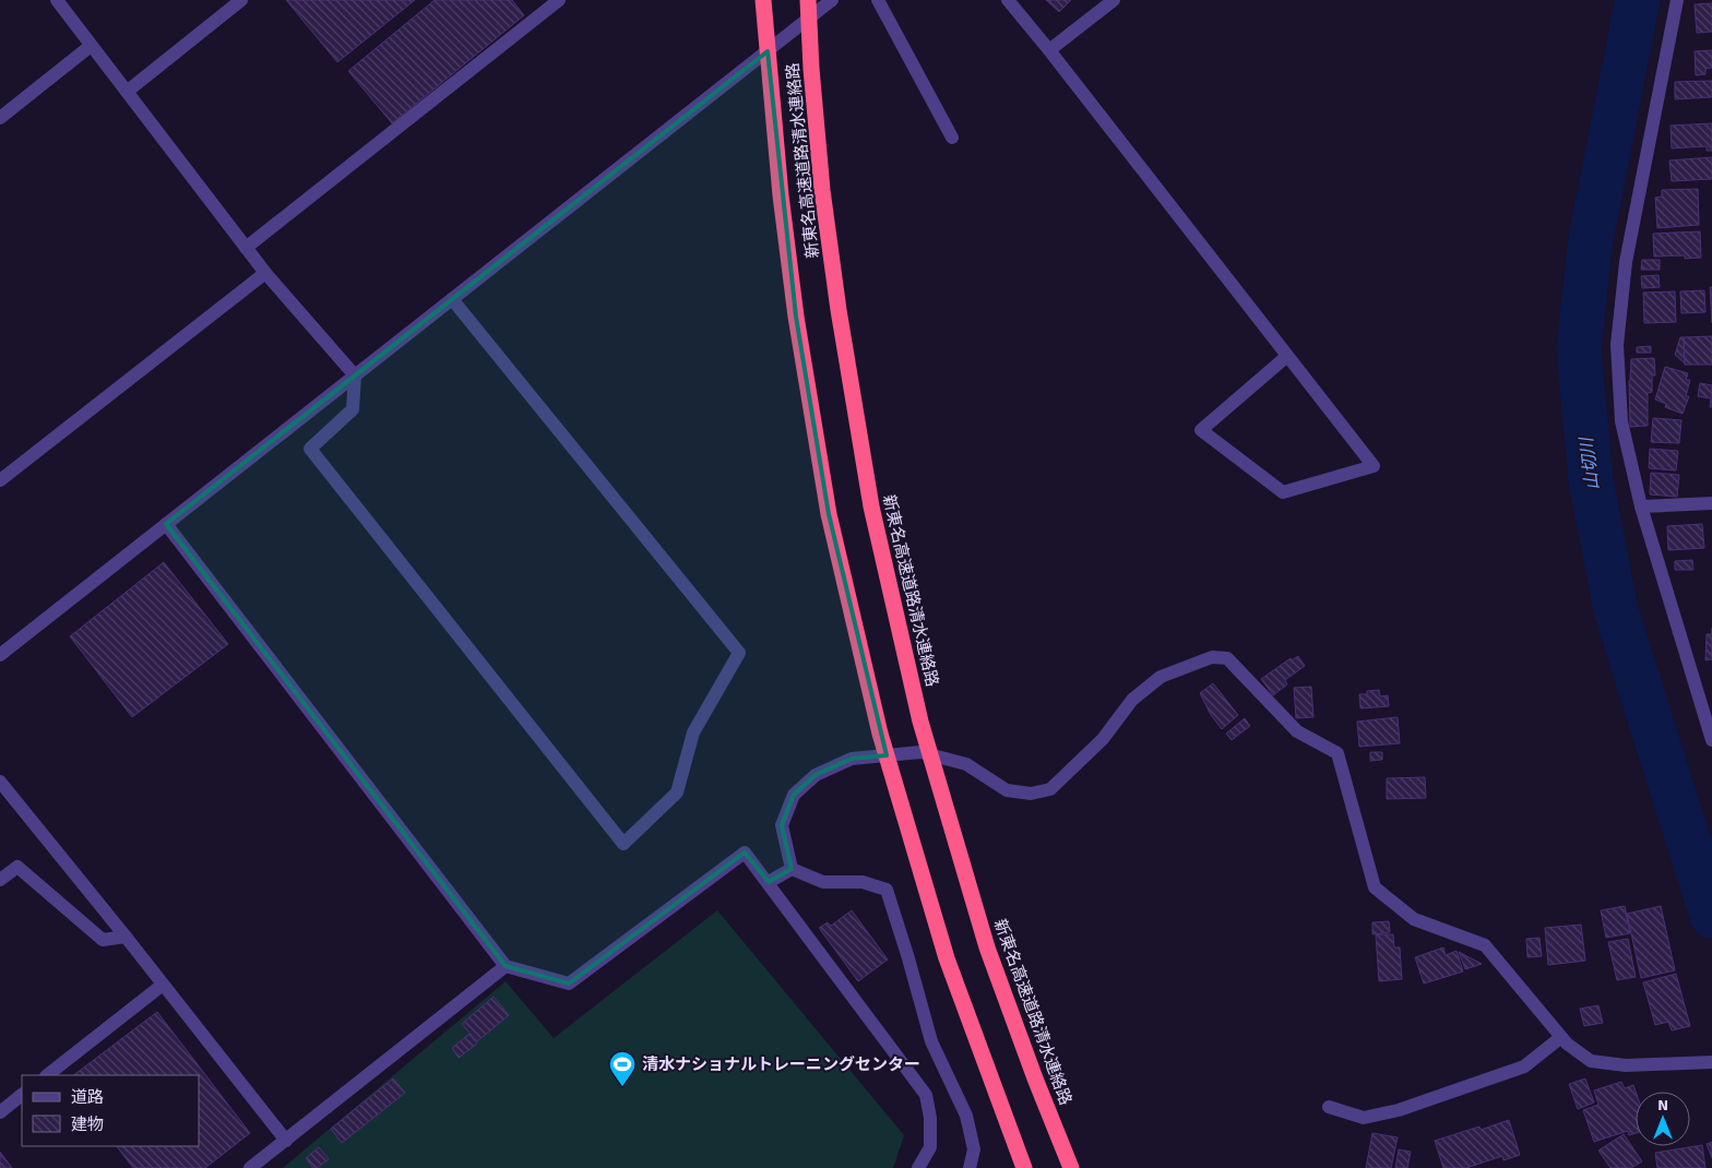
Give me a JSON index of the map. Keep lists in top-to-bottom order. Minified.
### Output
{"streets":{"highway":["新東名高速道路清水連絡路"]},"water":["山切川"],"places":{"sports":["清水ナショナルトレーニングセンター"]},"legend":["道路","建物"],"north":"top"}
